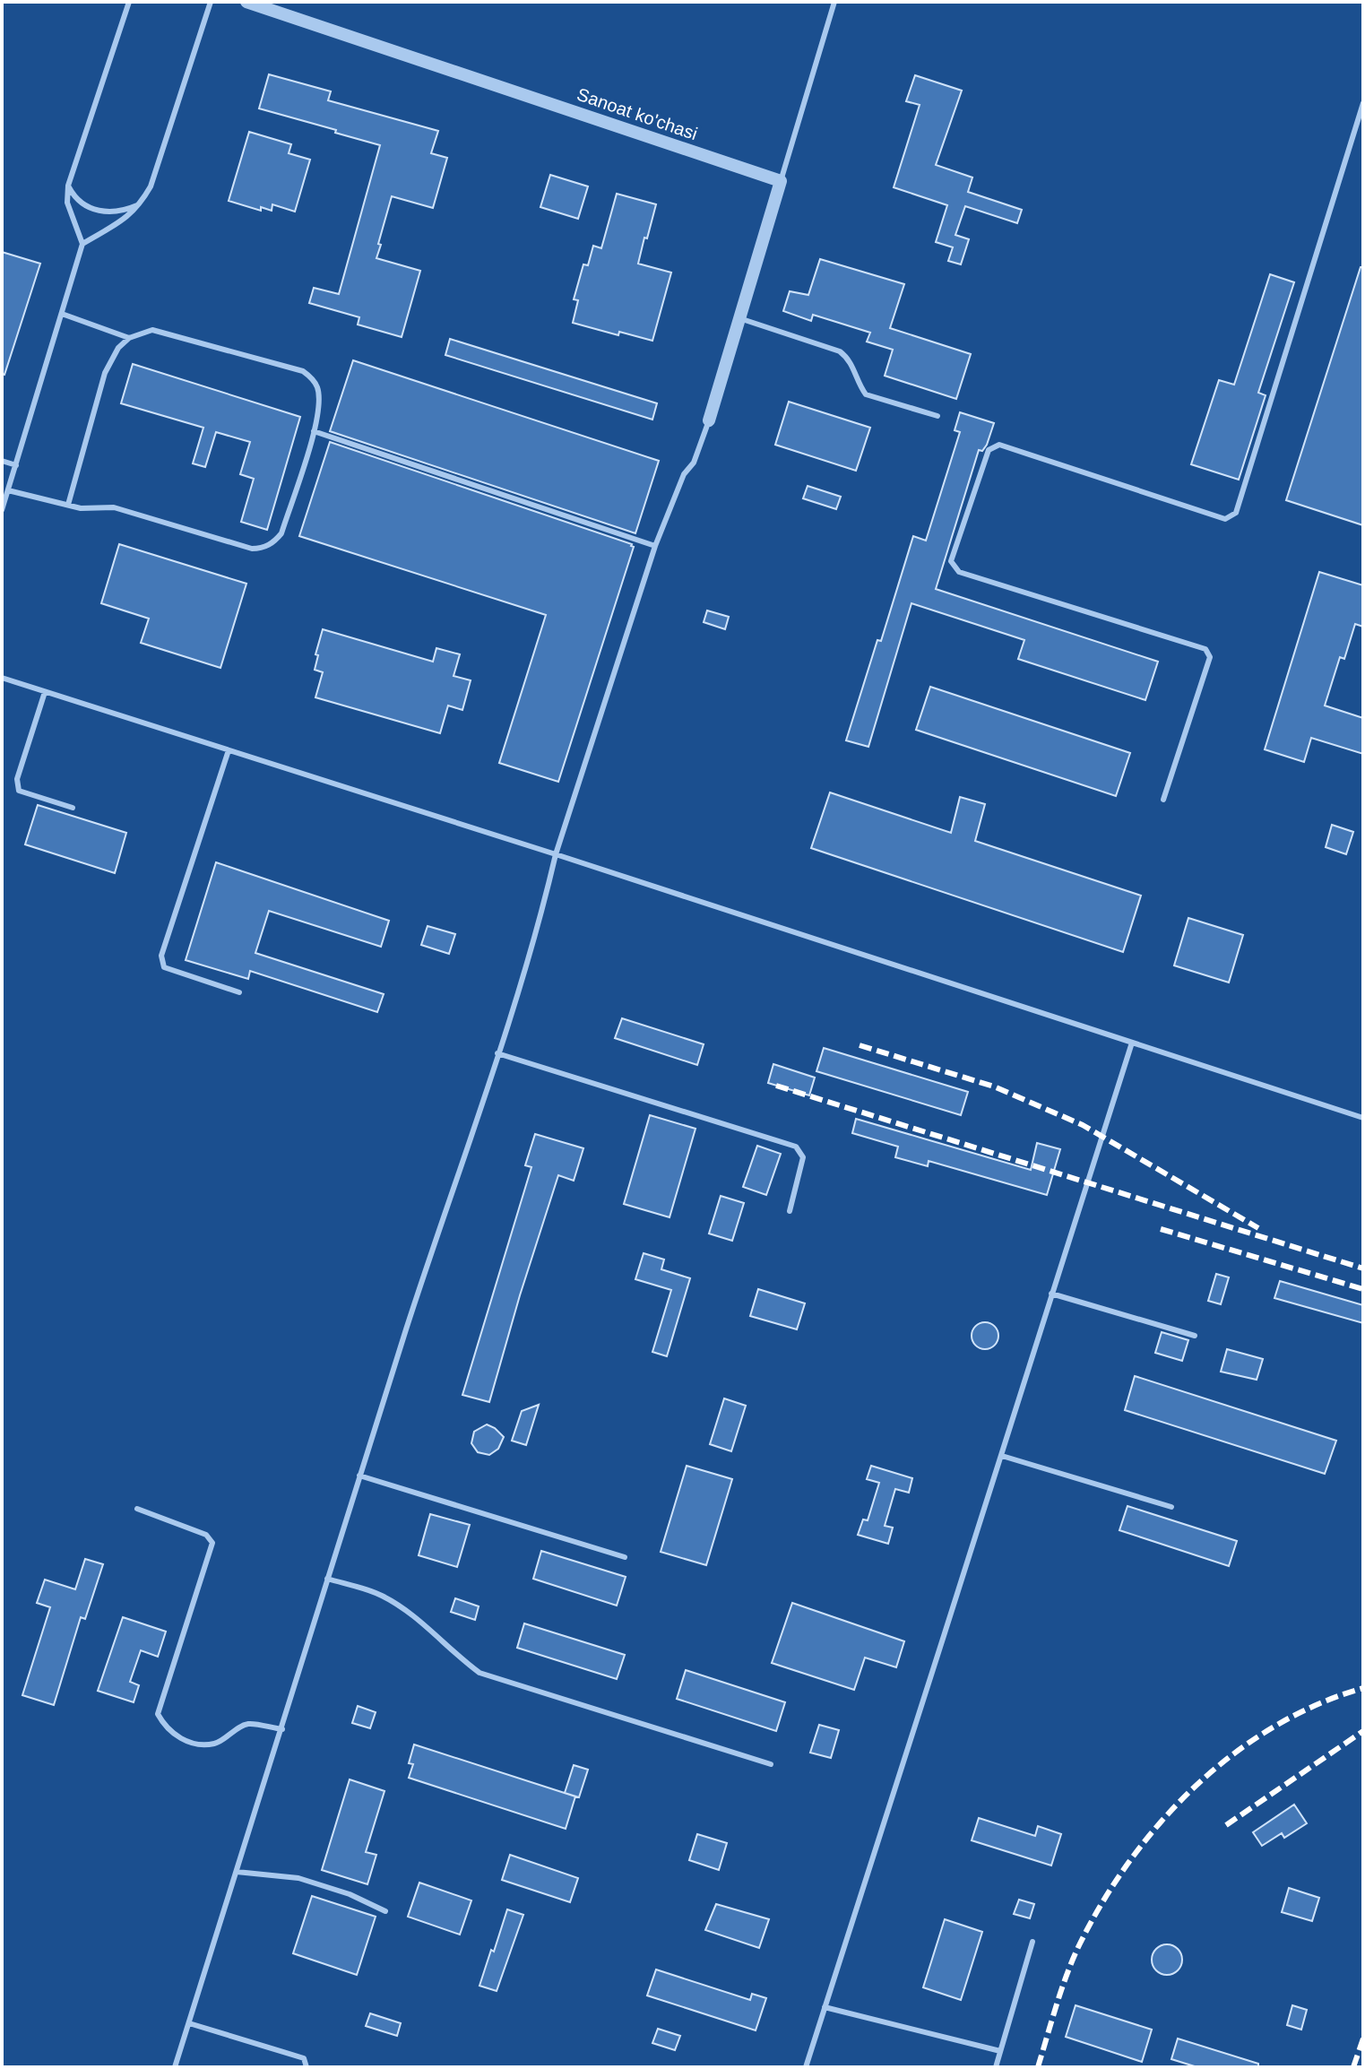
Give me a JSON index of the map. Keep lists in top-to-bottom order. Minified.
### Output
{"streets":{"street":["Sanoat ko'chasi"]}}
